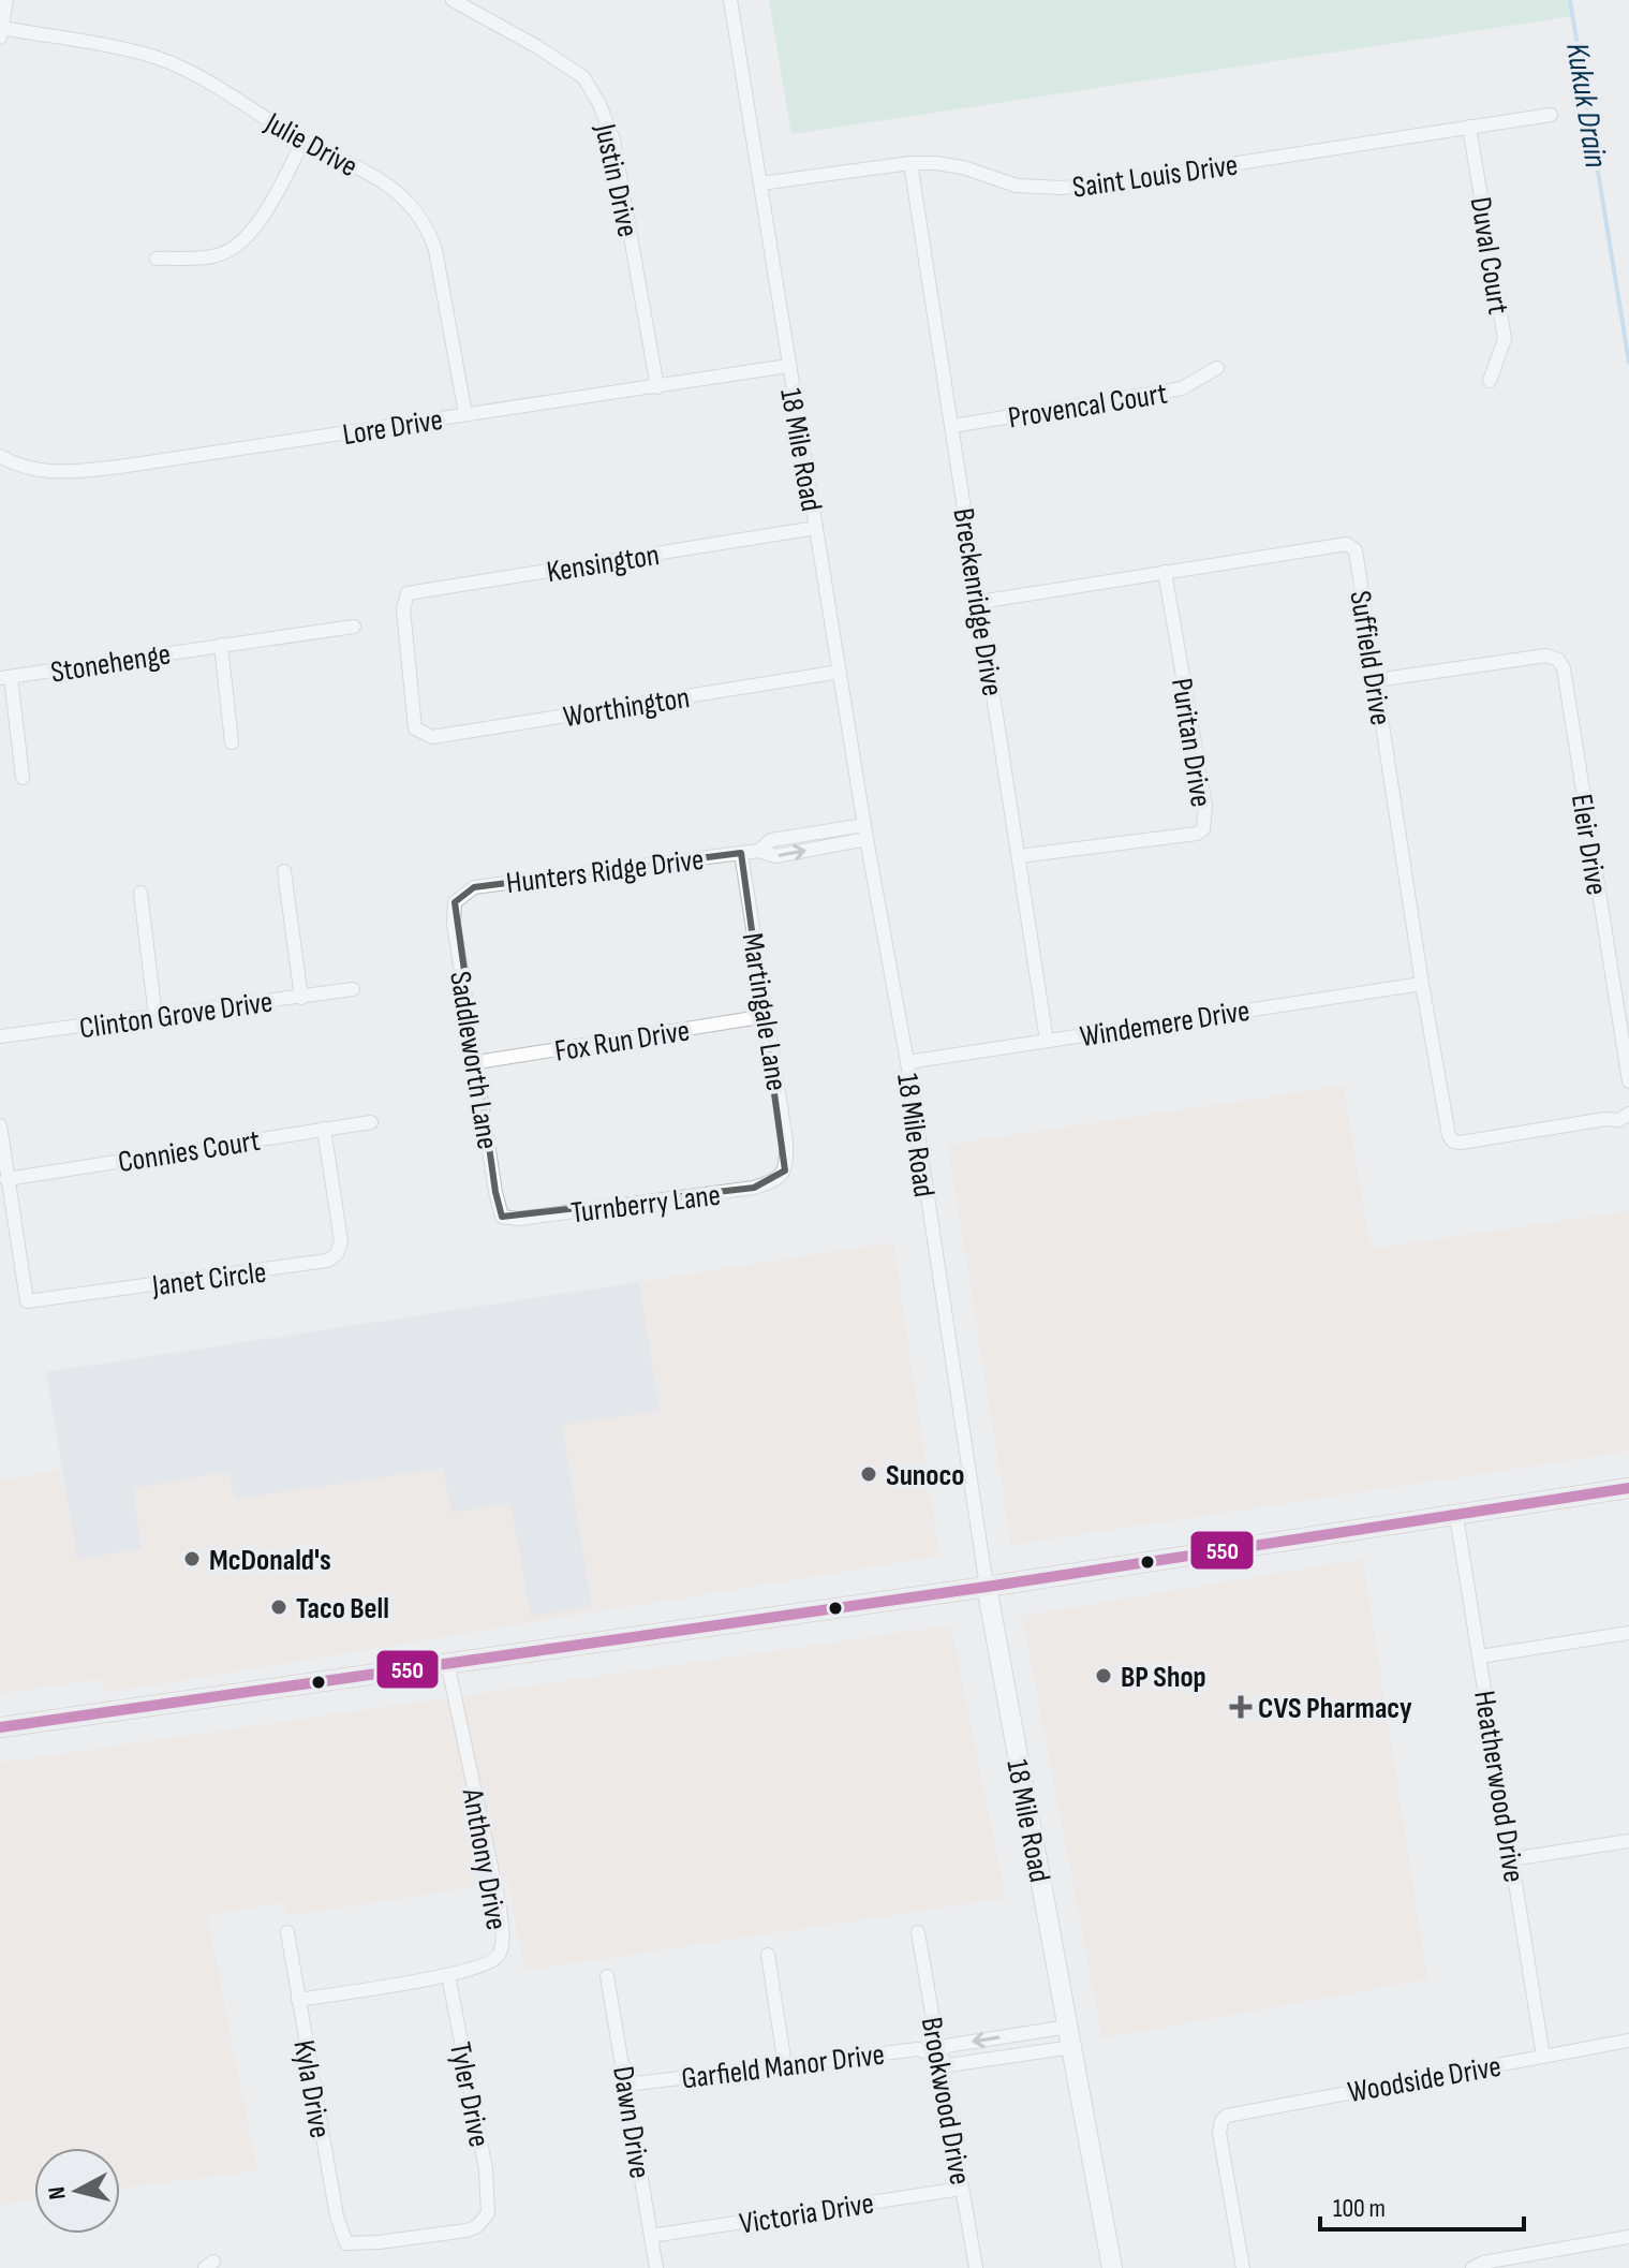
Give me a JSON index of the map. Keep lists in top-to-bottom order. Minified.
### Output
{"streets":{"main road":["18 Mile Road"],"street":["Julie Drive","Saint Louis Drive","Justin Drive","Duval Court","Provencal Court","Lore Drive","Kensington","Breckenridge Drive","Suffield Drive","Stonehenge","Worthington","Puritan Drive","Eleir Drive","Hunters Ridge Drive","Martingale Lane","Clinton Grove Drive","Windemere Drive","Fox Run Drive","Saddleworth Lane","Connies Court","Turnberry Lane","Janet Circle","Heatherwood Drive","Anthony Drive","Garfield Manor Drive","Woodside Drive","Kyla Drive","Tyler Drive","Brookwood Drive","Dawn Drive","Victoria Drive"]},"crossings":[["Julie Drive","Lore Drive"],["Saint Louis Drive","Duval Court"],["Saint Louis Drive","18 Mile Road"],["Saint Louis Drive","Breckenridge Drive"],["Justin Drive","Lore Drive"],["Provencal Court","Breckenridge Drive"],["Lore Drive","18 Mile Road"],["18 Mile Road","Kensington"],["18 Mile Road","Worthington"],["18 Mile Road","Hunters Ridge Drive"],["18 Mile Road","Windemere Drive"],["18 Mile Road","Garfield Manor Drive"],["Kensington","Worthington"],["Breckenridge Drive","Suffield Drive"],["Breckenridge Drive","Puritan Drive"],["Breckenridge Drive","Windemere Drive"],["Suffield Drive","Puritan Drive"],["Suffield Drive","Eleir Drive"],["Suffield Drive","Windemere Drive"],["Hunters Ridge Drive","Martingale Lane"],["Hunters Ridge Drive","Saddleworth Lane"],["Martingale Lane","Fox Run Drive"],["Martingale Lane","Turnberry Lane"],["Fox Run Drive","Saddleworth Lane"],["Saddleworth Lane","Turnberry Lane"],["Connies Court","Janet Circle"],["Heatherwood Drive","Woodside Drive"],["Anthony Drive","Kyla Drive"],["Anthony Drive","Tyler Drive"],["Garfield Manor Drive","Brookwood Drive"],["Garfield Manor Drive","Dawn Drive"],["Kyla Drive","Tyler Drive"],["Brookwood Drive","Victoria Drive"],["Dawn Drive","Victoria Drive"]],"water":["Kukuk Drain"],"places":{"other":["Sunoco","McDonald's","Taco Bell","BP Shop"],"health":["CVS Pharmacy"]},"lines":["transit line 550"],"scale_bar":"100 m","north":"left"}
